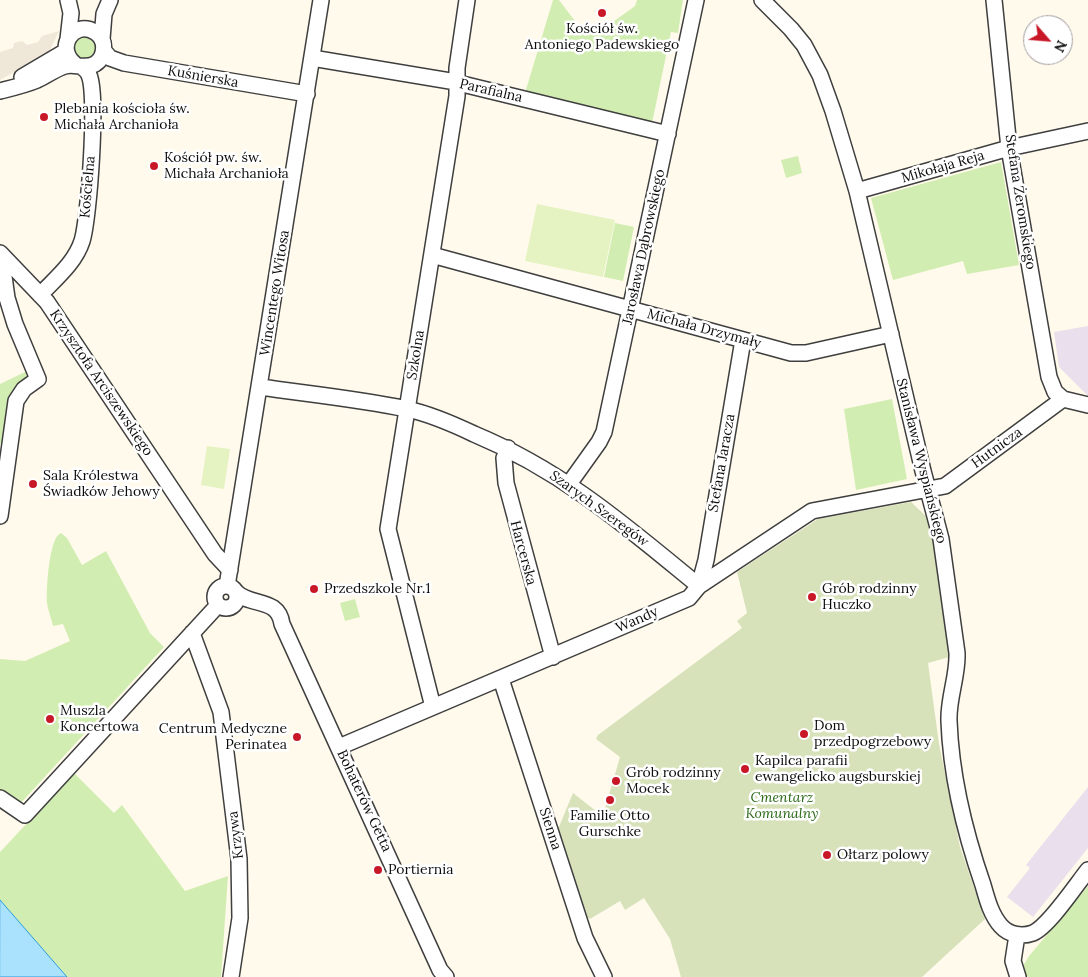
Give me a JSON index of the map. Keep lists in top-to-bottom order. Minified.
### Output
{"streets":{"street":["Kuśnierska","Parafialna","Mikołaja Reja","Kościelna","Stefana Żeromskiego","Jarosława Dąbrowskiego","Wincentego Witosa","Michała Drzymały","Szkolna","Krzysztofa Arciszewskiego","Hutnicza","Stanisława Wyspiańskiego","Stefana Jaracza","Szarych Szeregów","Harcerska","Wandy","Bohaterów Getta","Sienna","Krzywa"]},"crossings":[["Kuśnierska","Kościelna"],["Kuśnierska","Wincentego Witosa"],["Parafialna","Jarosława Dąbrowskiego"],["Parafialna","Wincentego Witosa"],["Parafialna","Szkolna"],["Mikołaja Reja","Stefana Żeromskiego"],["Mikołaja Reja","Stanisława Wyspiańskiego"],["Kościelna","Krzysztofa Arciszewskiego"],["Stefana Żeromskiego","Hutnicza"],["Jarosława Dąbrowskiego","Michała Drzymały"],["Jarosława Dąbrowskiego","Szarych Szeregów"],["Wincentego Witosa","Krzysztofa Arciszewskiego"],["Wincentego Witosa","Szarych Szeregów"],["Wincentego Witosa","Bohaterów Getta"],["Michała Drzymały","Szkolna"],["Michała Drzymały","Stanisława Wyspiańskiego"],["Michała Drzymały","Stefana Jaracza"],["Szkolna","Szarych Szeregów"],["Szkolna","Wandy"],["Hutnicza","Stanisława Wyspiańskiego"],["Hutnicza","Wandy"],["Stanisława Wyspiańskiego","Wandy"],["Stefana Jaracza","Szarych Szeregów"],["Stefana Jaracza","Wandy"],["Szarych Szeregów","Harcerska"],["Szarych Szeregów","Wandy"],["Harcerska","Wandy"],["Wandy","Bohaterów Getta"],["Wandy","Sienna"]],"parks":["Cmentarz Komunalny"],"places":["Kościół św. Antoniego Padewskiego","Plebania kościoła św. Michała Archanioła","Kościół pw. św. Michała Archanioła","Sala Królestwa Świadków Jehowy","Przedszkole Nr.1","Grób rodzinny Huczko","Muszla Koncertowa","Dom przedpogrzebowy","Centrum Medyczne Perinatea","Kapilca parafii ewangelicko augsburskiej","Grób rodzinny Mocek","Familie Otto Gurschke","Ołtarz polowy","Portiernia"],"north":"bottom right"}
